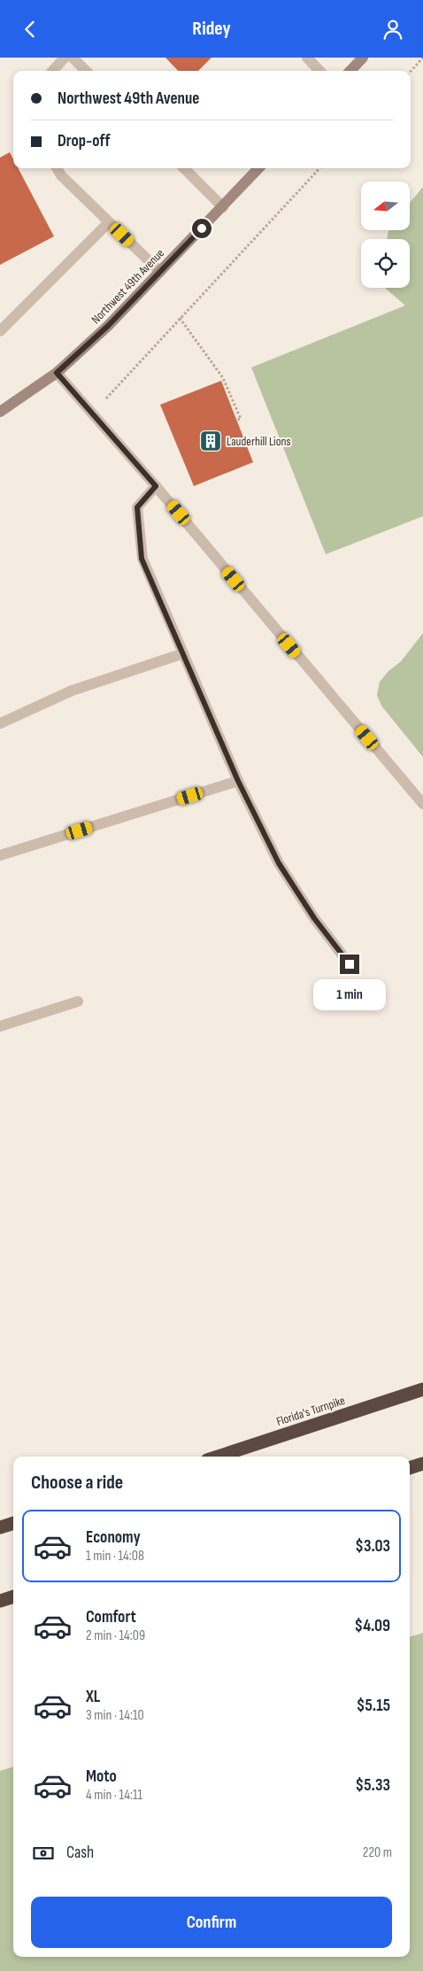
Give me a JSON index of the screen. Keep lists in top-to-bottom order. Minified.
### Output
{"streets":{"highway":["Florida's Turnpike"],"street":["Northwest 49th Avenue"]},"places":{"building":["Lauderhill Lions"]},"north":"left","page":{"header":"Ridey","banner":["Northwest 49th Avenue","Drop-off"],"bubble":"1 min","heading":"Choose a ride","list":[{"name":"Economy","note":"1 min · 14:08","value":"$3.03"},{"name":"Comfort","note":"2 min · 14:09","value":"$4.09"},{"name":"XL","note":"3 min · 14:10","value":"$5.15"},{"name":"Moto","note":"4 min · 14:11","value":"$5.33"}],"pay":["Cash","220 m"],"buttons":"Confirm"}}
